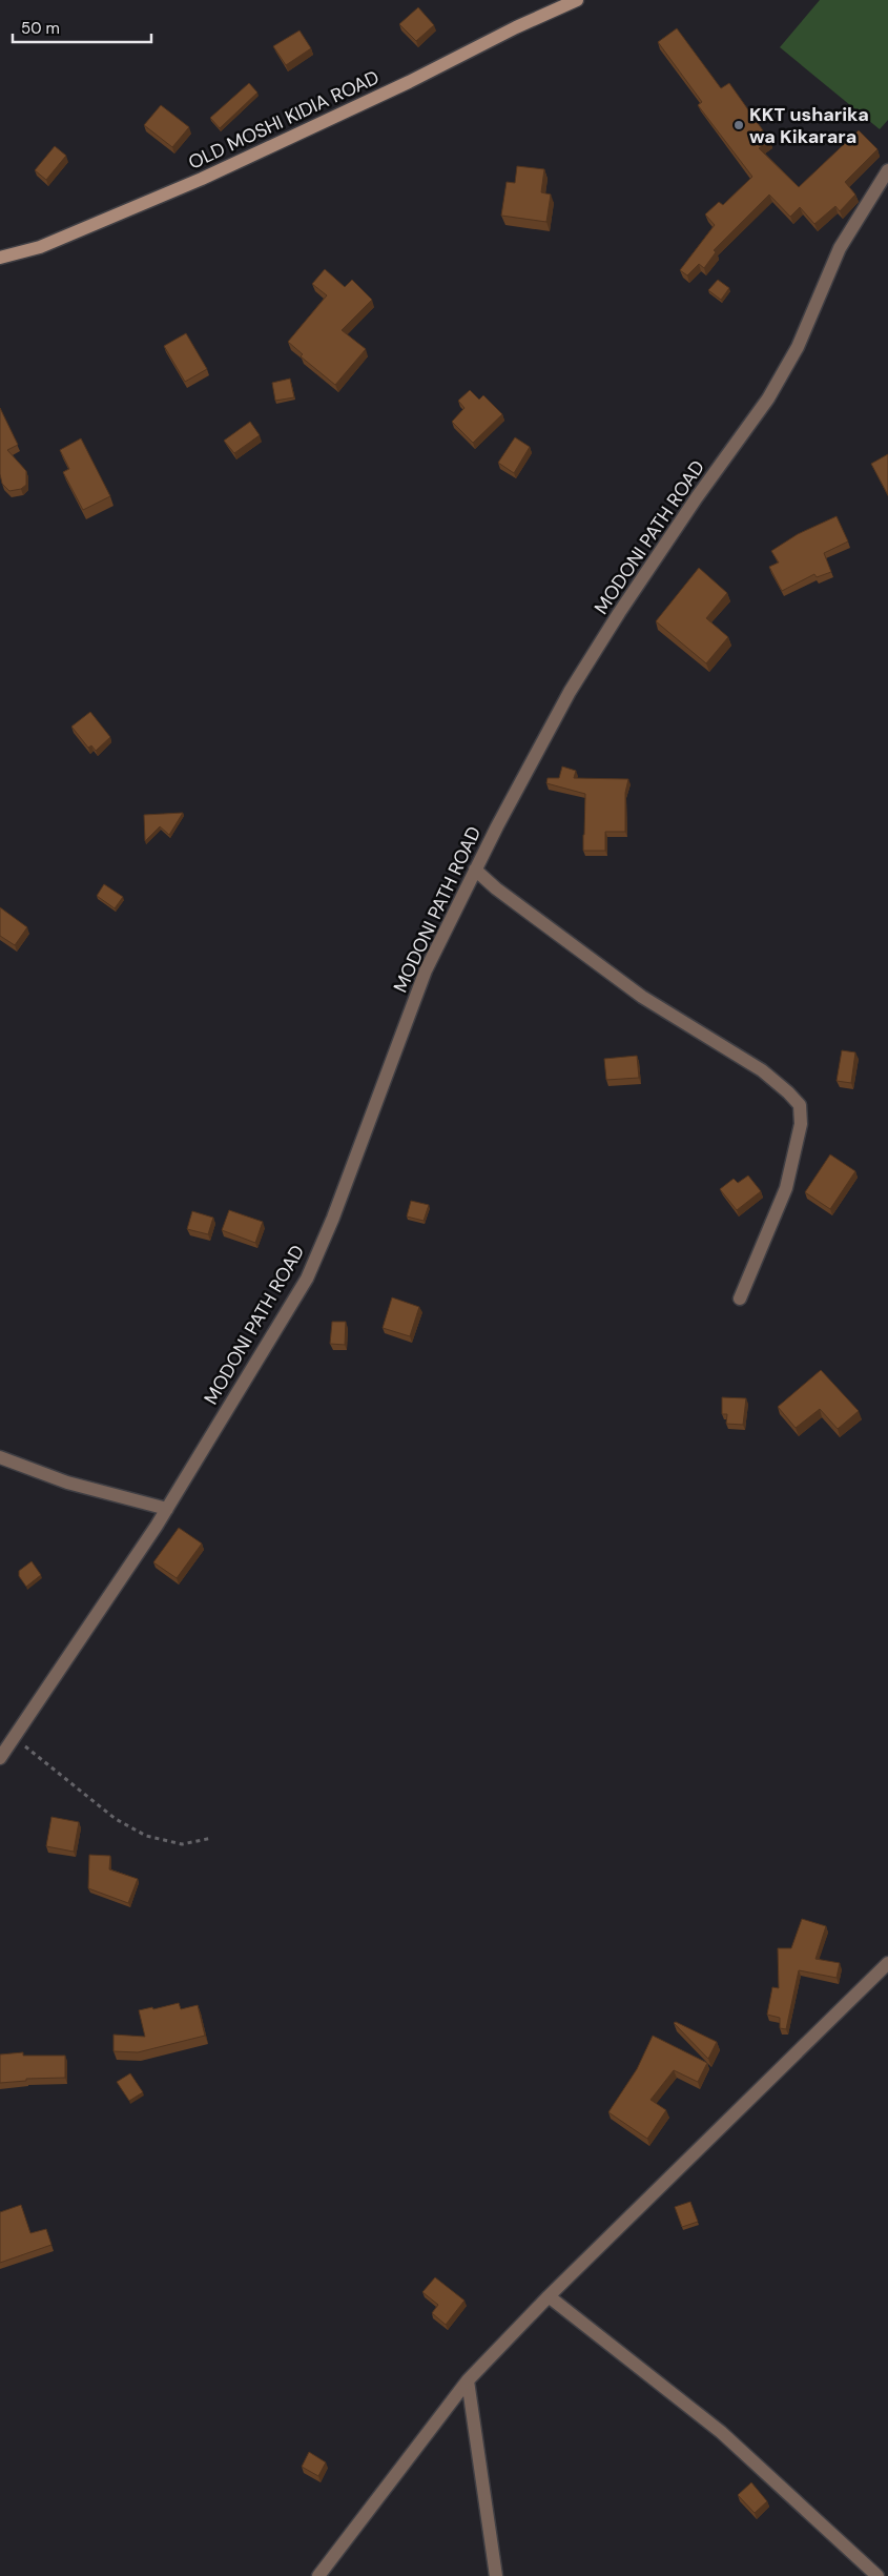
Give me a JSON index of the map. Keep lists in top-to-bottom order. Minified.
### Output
{"streets":{"street":["OLD MOSHI KIDIA ROAD","MODONI PATH ROAD"]},"places":["KKT usharika wa Kikarara"],"scale_bar":"50 m"}
